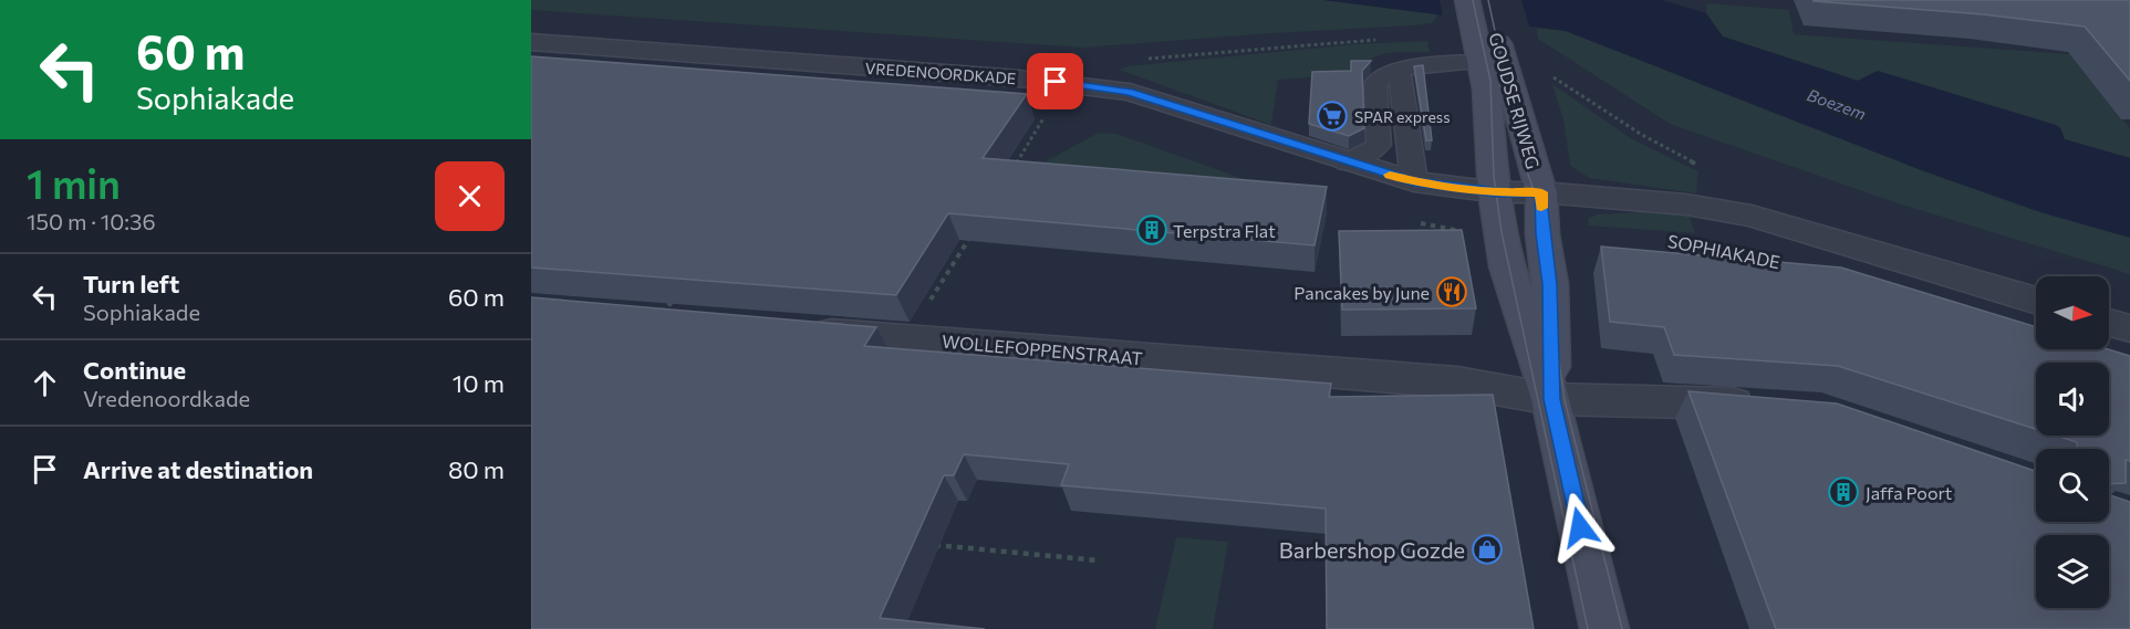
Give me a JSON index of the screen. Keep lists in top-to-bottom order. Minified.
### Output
{"streets":{"street":["VREDENOORDKADE","GOUDSE RIJWEG","SOPHIAKADE","WOLLEFOPPENSTRAAT"]},"crossings":[["VREDENOORDKADE","GOUDSE RIJWEG"],["VREDENOORDKADE","SOPHIAKADE"],["GOUDSE RIJWEG","SOPHIAKADE"],["GOUDSE RIJWEG","WOLLEFOPPENSTRAAT"]],"water":["Boezem"],"places":{"supermarket":["SPAR express"],"building":["Terpstra Flat","Jaffa Poort"],"restaurant":["Pancakes by June"],"shop":["Barbershop Gozde"]},"north":"right","page":{"turn":["60 m","Sophiakade"],"heading":["1 min","150 m · 10:36"],"list":[{"name":"Turn left","note":"Sophiakade","value":"60 m"},{"name":"Continue","note":"Vredenoordkade","value":"10 m"},{"name":"Arrive at destination","value":"80 m"}]}}
